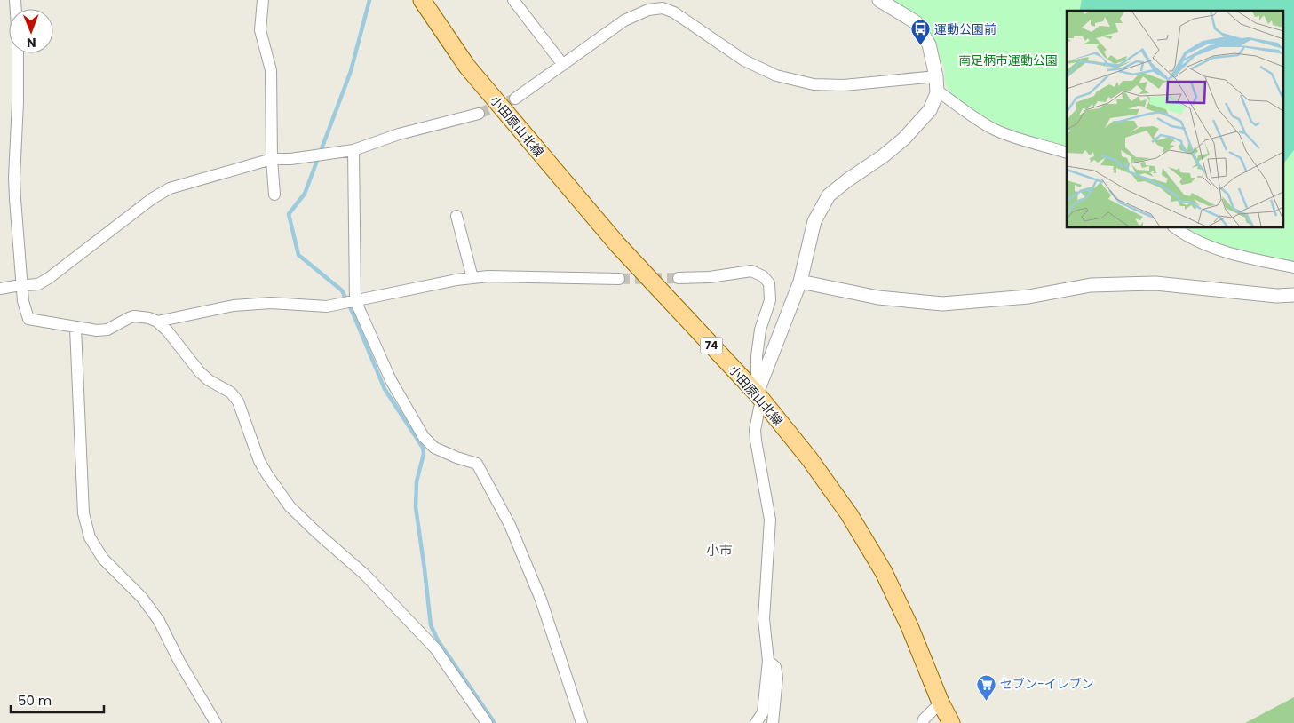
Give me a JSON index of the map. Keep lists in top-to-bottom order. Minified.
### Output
{"streets":{"main road":["小田原山北線","74"]},"districts":["小市"],"parks":["南足柄市運動公園"],"places":{"bus stop":["運動公園前"],"supermarket":["セブン-イレブン"]},"scale_bar":"50 m","north":"bottom"}
